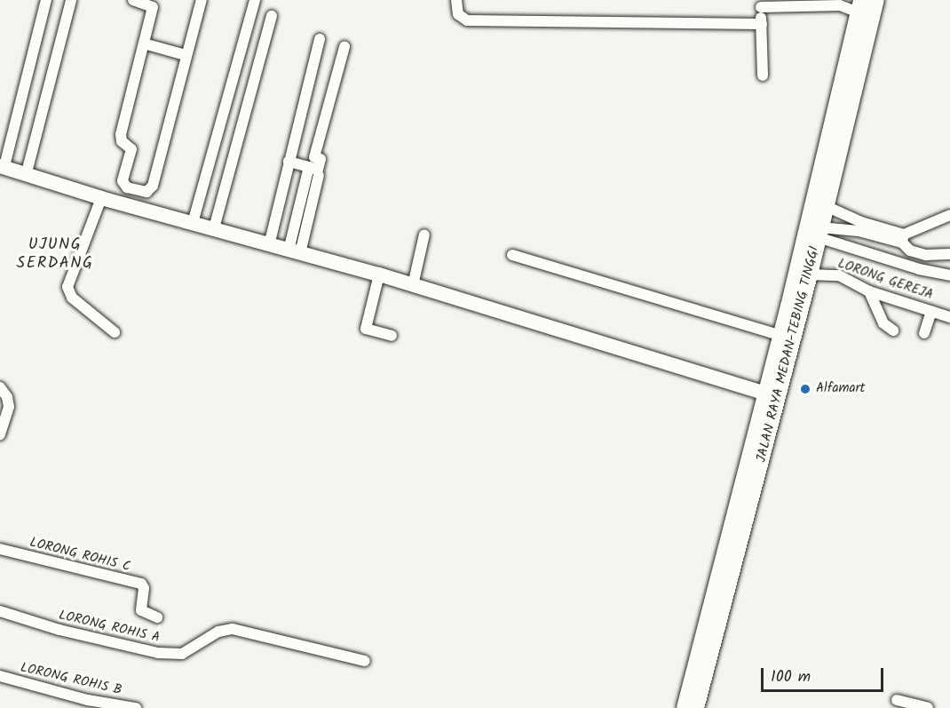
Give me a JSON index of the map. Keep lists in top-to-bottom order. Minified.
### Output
{"streets":{"highway":["JALAN RAYA MEDAN-TEBING TINGGI"],"street":["LORONG GEREJA","LORONG ROHIS C","LORONG ROHIS A","LORONG ROHIS B"]},"crossings":[["LORONG GEREJA","JALAN RAYA MEDAN-TEBING TINGGI"]],"districts":["UJUNG SERDANG"],"places":["Alfamart"],"scale_bar":"100 m"}
